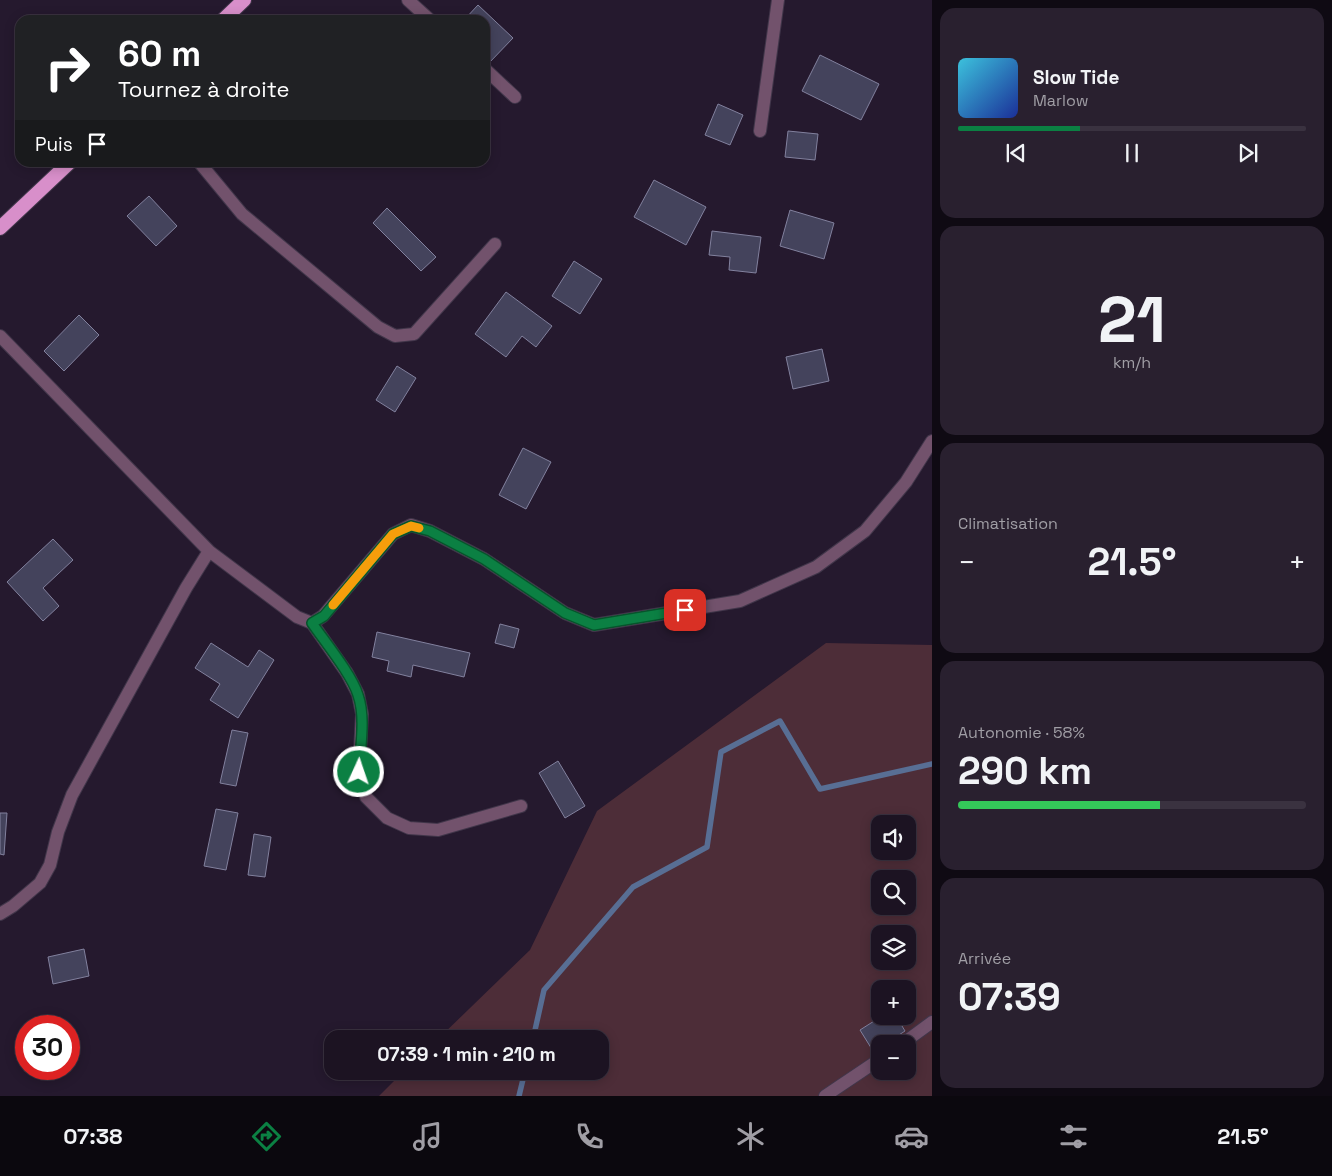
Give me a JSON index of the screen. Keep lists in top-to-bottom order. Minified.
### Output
{"page":{"turn":["60 m","Tournez à droite"],"song":["Slow Tide","Marlow"],"then":"Puis","tile":[["21","km/h"],"Climatisation",["Autonomie · 58%","290 km"],["Arrivée","07:39"]],"heat":["−","21.5°","+"],"map_buttons":["+","−"],"limit":"30","trip":"07:39 · 1 min · 210 m","tabs":["07:38","21.5°"]}}
